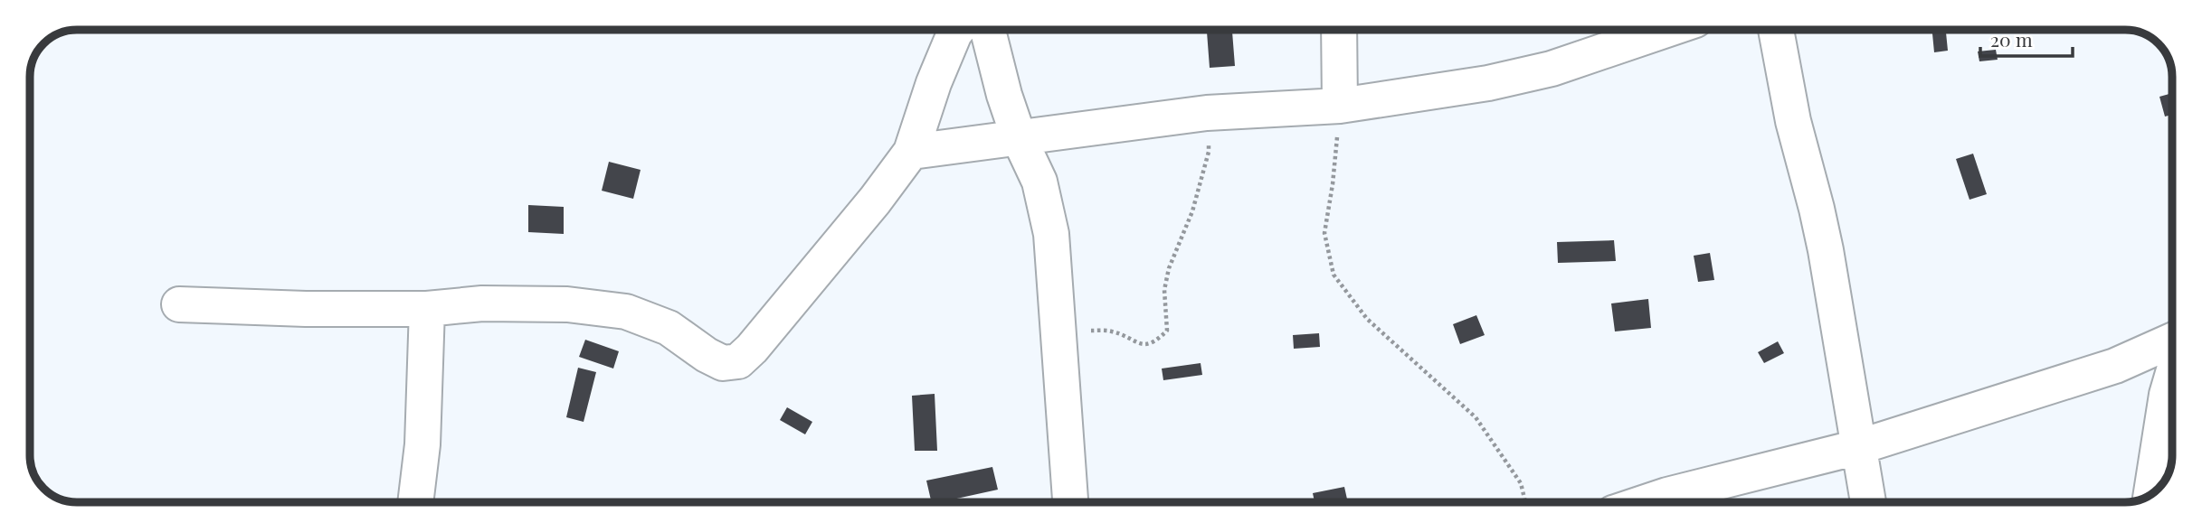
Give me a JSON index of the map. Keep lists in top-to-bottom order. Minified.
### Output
{"scale_bar":"20 m"}
